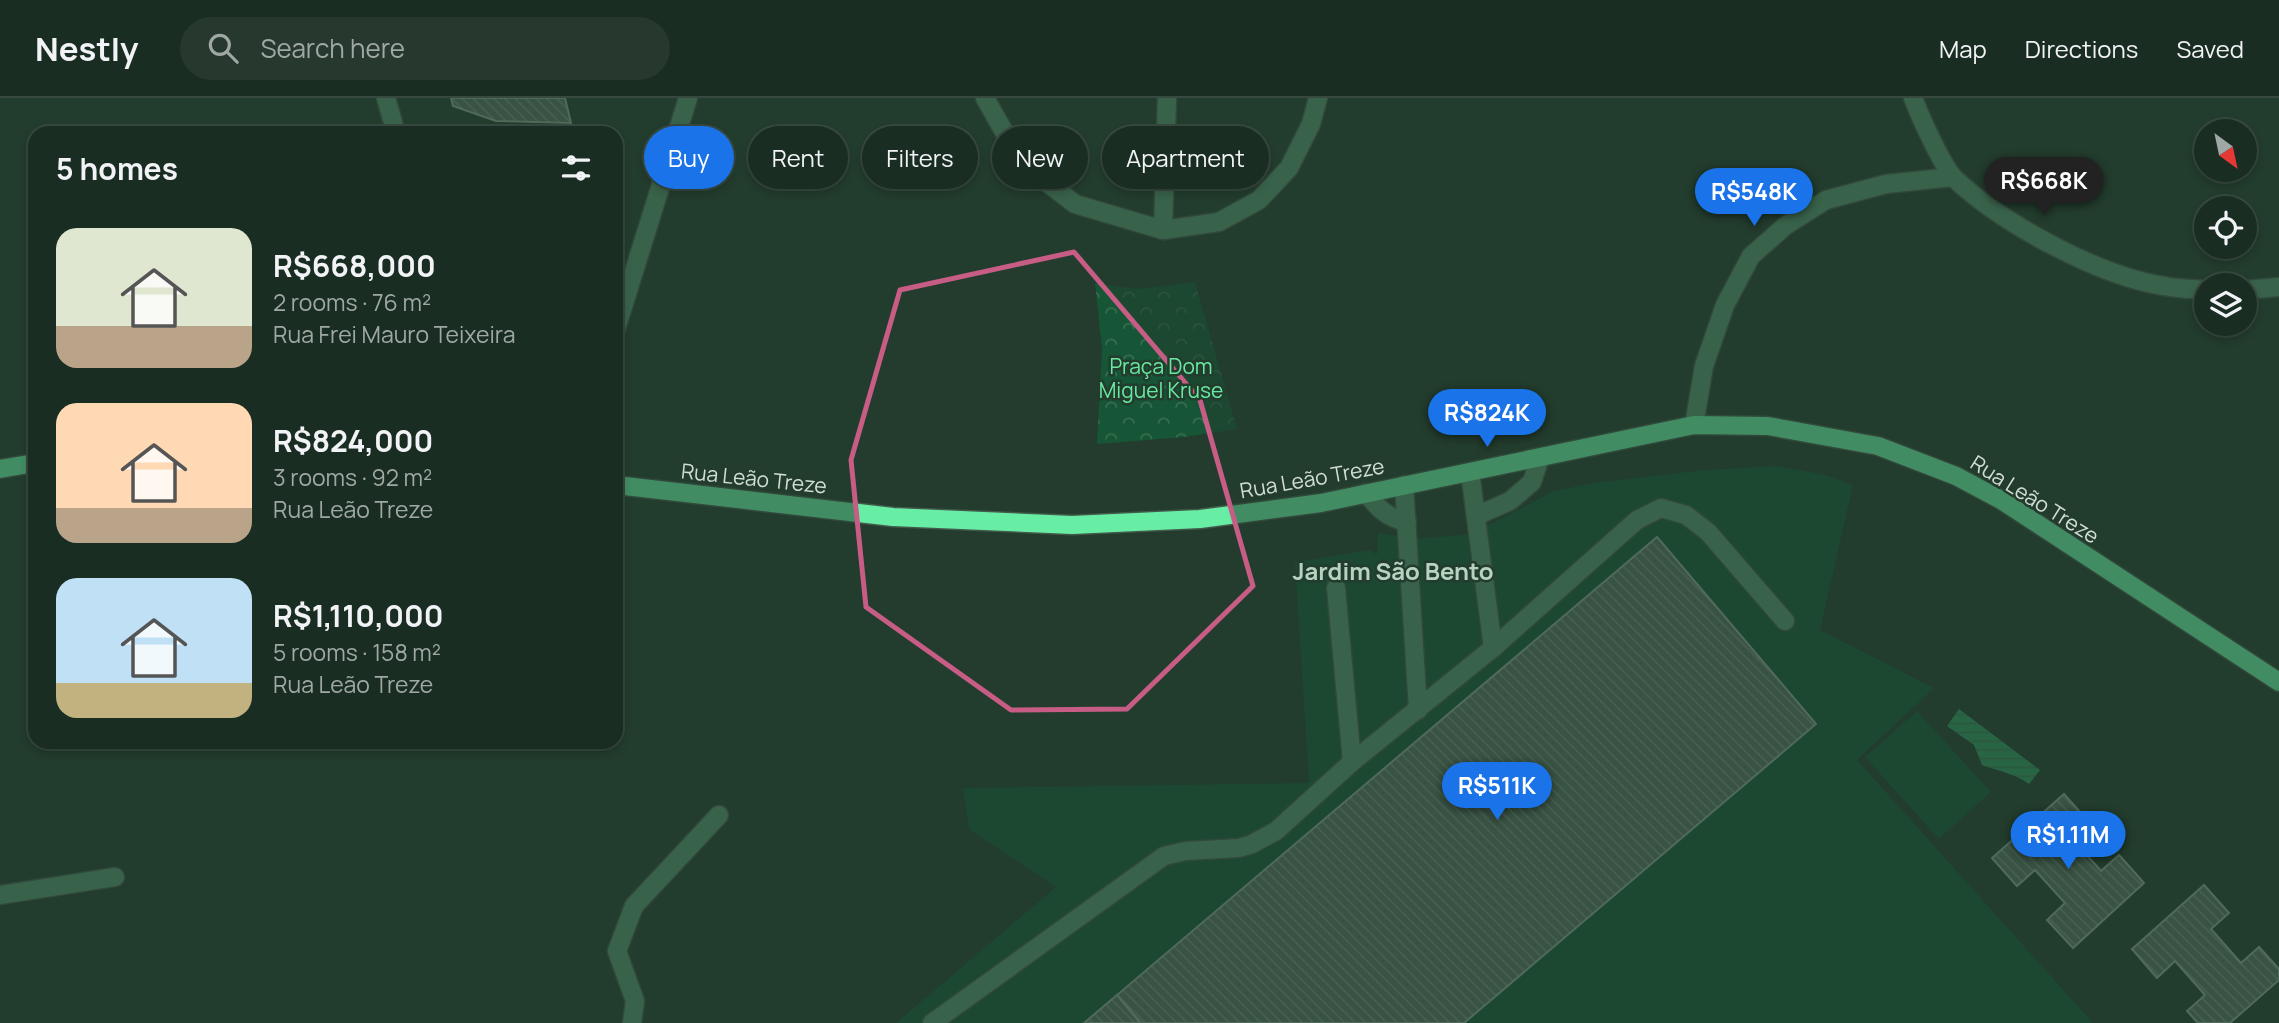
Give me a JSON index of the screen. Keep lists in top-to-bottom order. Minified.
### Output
{"streets":{"main road":["Rua Leão Treze"]},"districts":["Jardim São Bento"],"parks":["Praça Dom Miguel Kruse"],"north":"bottom right","page":{"header":"Nestly","search":"Search here","nav":["Map","Directions","Saved"],"chip":["Buy","Rent","Filters","New","Apartment"],"heading":"5 homes","price":["R$668K","R$548K","R$824K","R$511K","R$1.11M"],"list":[{"name":"R$668,000","note":"2 rooms · 76 m² · Rua Frei Mauro Teixeira"},{"name":"R$824,000","note":"3 rooms · 92 m² · Rua Leão Treze"},{"name":"R$1,110,000","note":"5 rooms · 158 m² · Rua Leão Treze"}]}}
